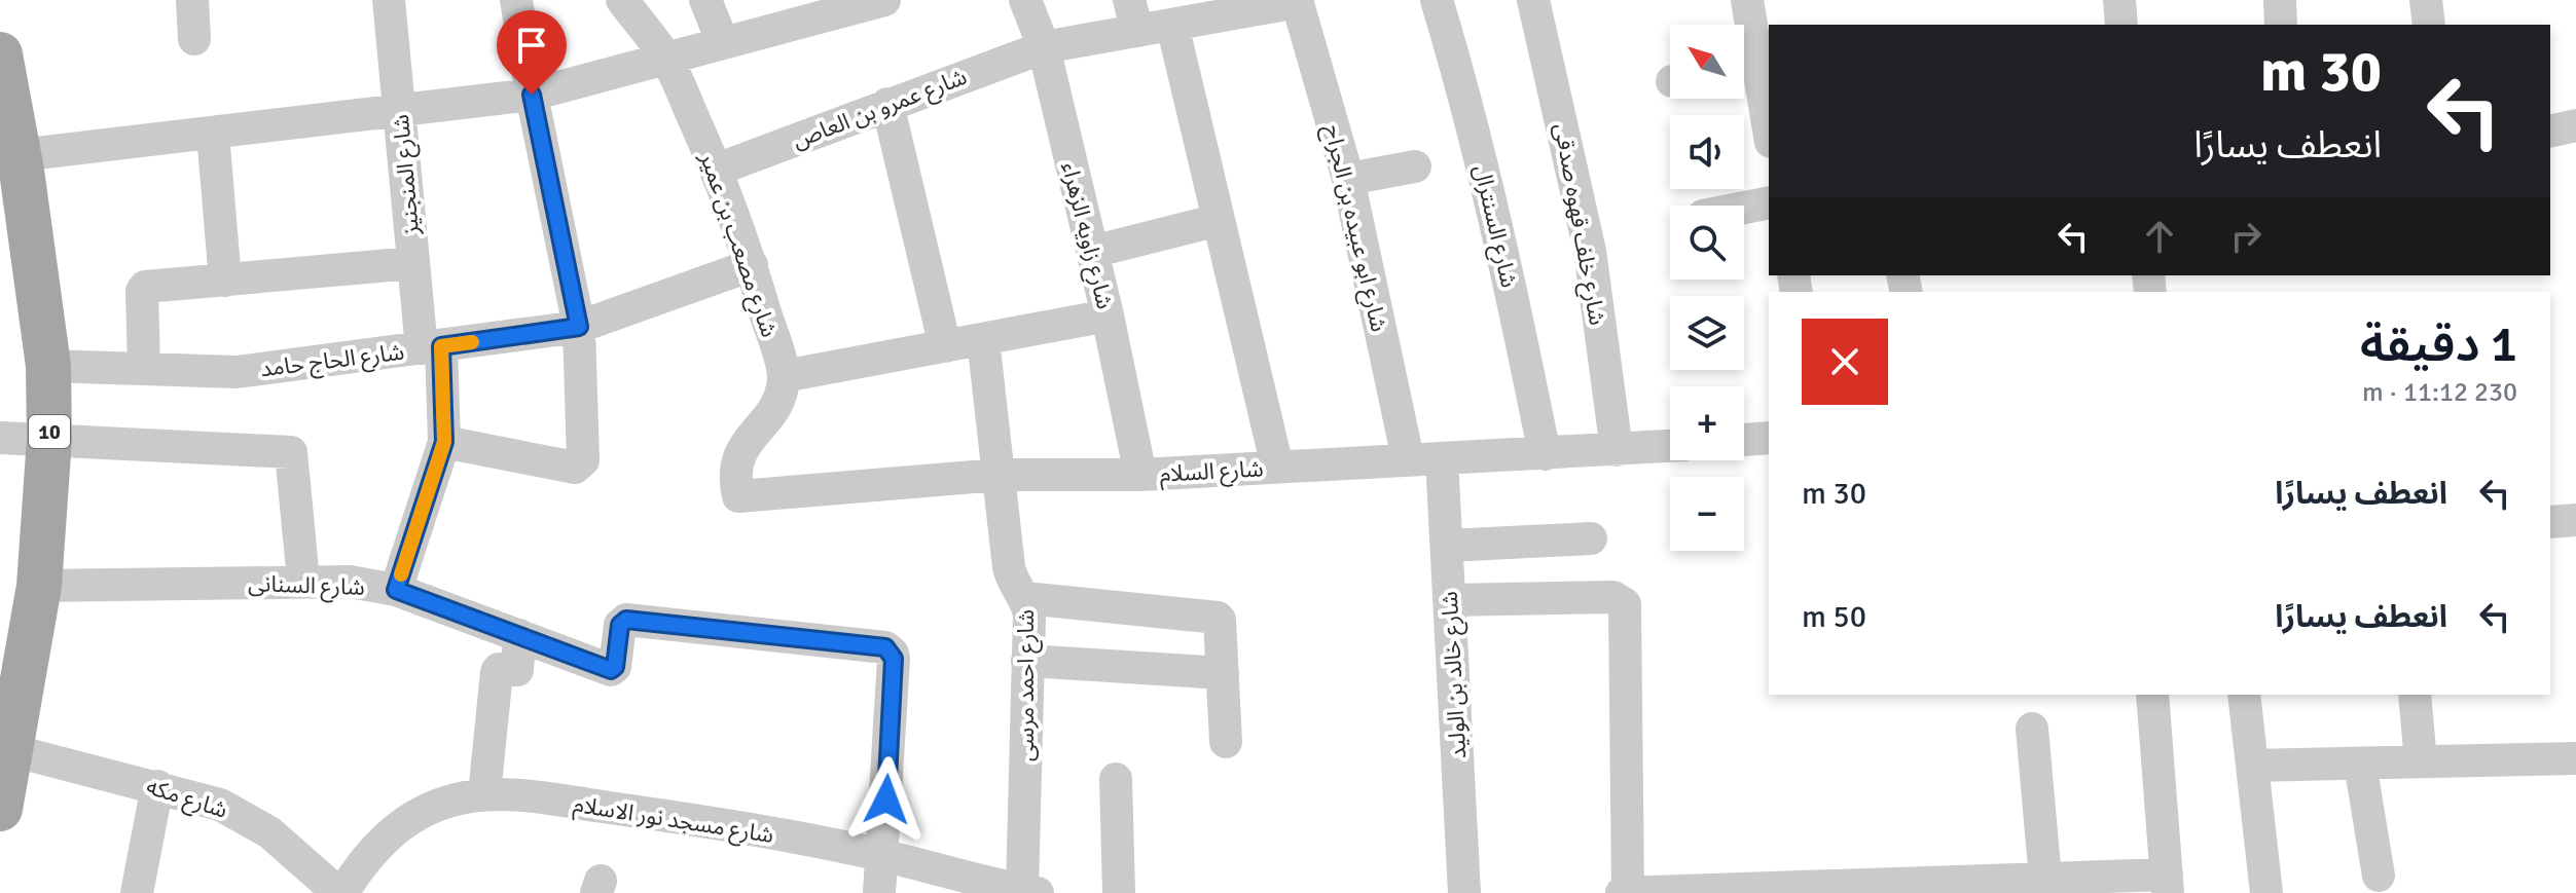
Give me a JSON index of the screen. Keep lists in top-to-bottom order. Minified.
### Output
{"streets":{"main road":["10"],"street":["شارع عمرو بن العاص","شارع المنجنيز","شارع خلف قهوه صدقى","شارع السنترال","شارع ابو عبيده بن الجراح","شارع زاويه الزهراء","شارع مصعب بن عمير","شارع الحاج حامد","شارع السلام","شارع السنانى","شارع خالد بن الوليد","شارع احمد مرسى","شارع مكه","شارع مسجد نور الاسلام"]},"crossings":[["شارع عمرو بن العاص","شارع ابو عبيده بن الجراح"],["شارع عمرو بن العاص","شارع زاويه الزهراء"],["شارع عمرو بن العاص","شارع مصعب بن عمير"],["شارع المنجنيز","شارع الحاج حامد"],["شارع المنجنيز","شارع السنانى"],["شارع خلف قهوه صدقى","شارع السلام"],["شارع السنترال","شارع السلام"],["شارع ابو عبيده بن الجراح","شارع السلام"],["شارع زاويه الزهراء","شارع السلام"],["شارع مصعب بن عمير","شارع الحاج حامد"],["شارع مصعب بن عمير","شارع السلام"],["شارع الحاج حامد","10"],["10","شارع السنانى"],["10","شارع مكه"],["شارع السلام","شارع خالد بن الوليد"],["شارع السلام","شارع احمد مرسى"],["شارع السنانى","شارع مسجد نور الاسلام"],["شارع احمد مرسى","شارع مسجد نور الاسلام"],["شارع مكه","شارع مسجد نور الاسلام"]],"north":"top left","page":{"map_buttons":["+","−"],"turn":["30 m","انعطف يسارًا"],"heading":["1 دقيقة","230 m · 11:12"],"list":[{"name":"انعطف يسارًا","value":"30 m"},{"name":"انعطف يسارًا","value":"50 m"}]}}
